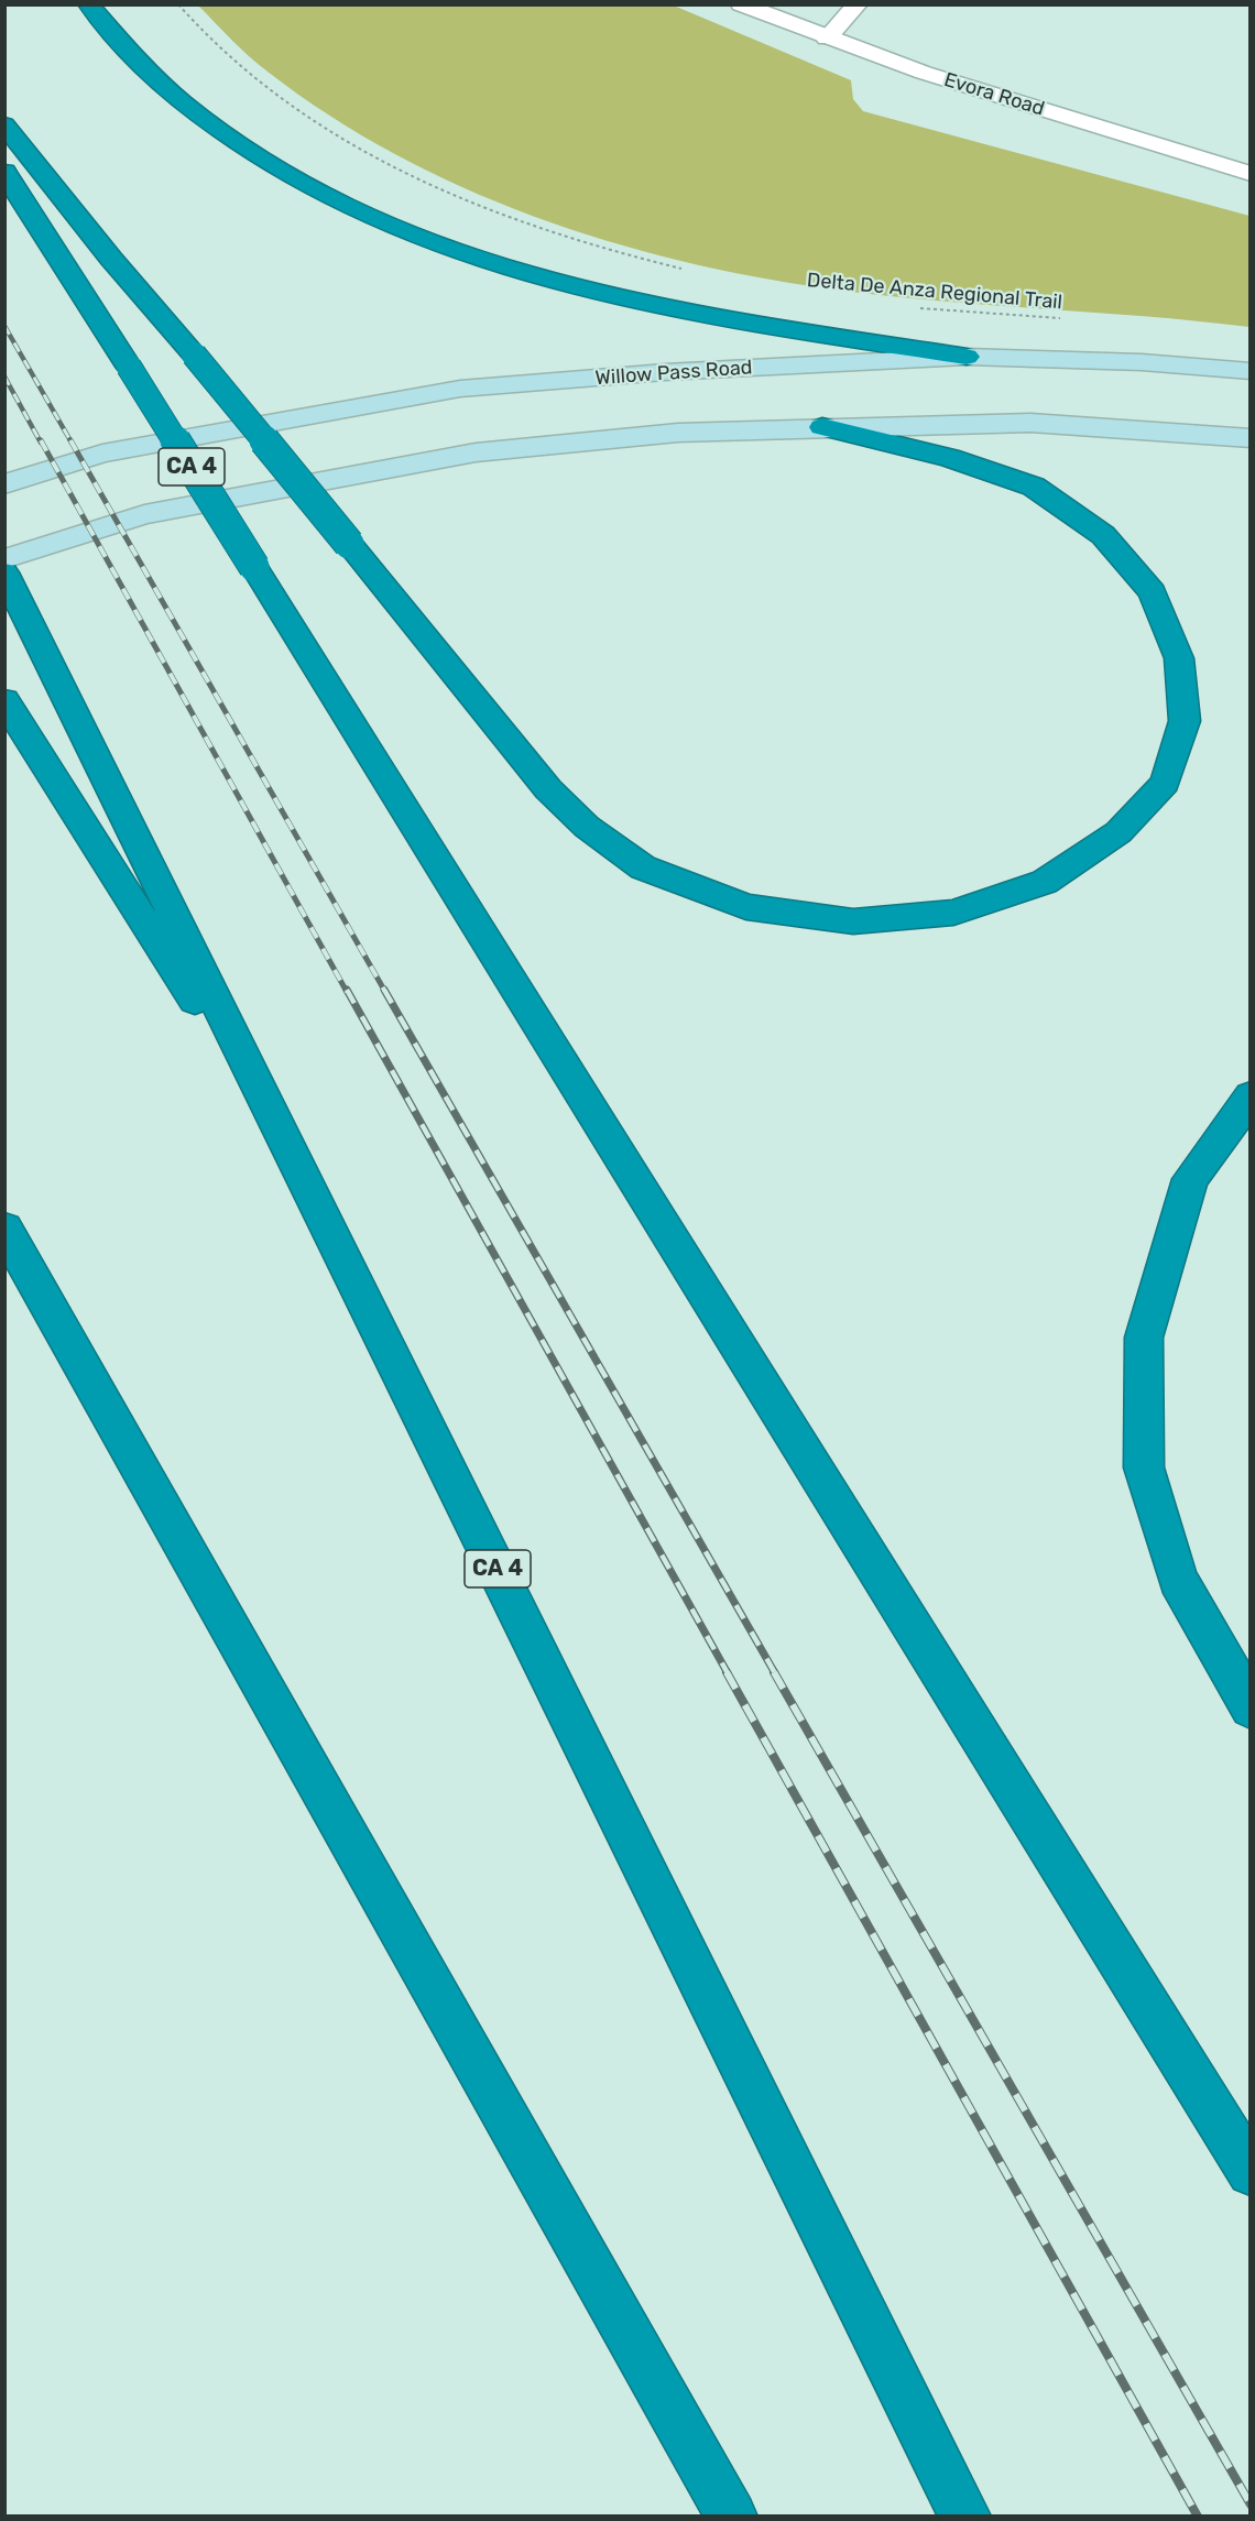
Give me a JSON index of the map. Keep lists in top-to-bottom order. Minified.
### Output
{"streets":{"highway":["CA 4"],"main road":["Willow Pass Road"],"street":["Evora Road"],"path":["Delta De Anza Regional Trail"]}}
